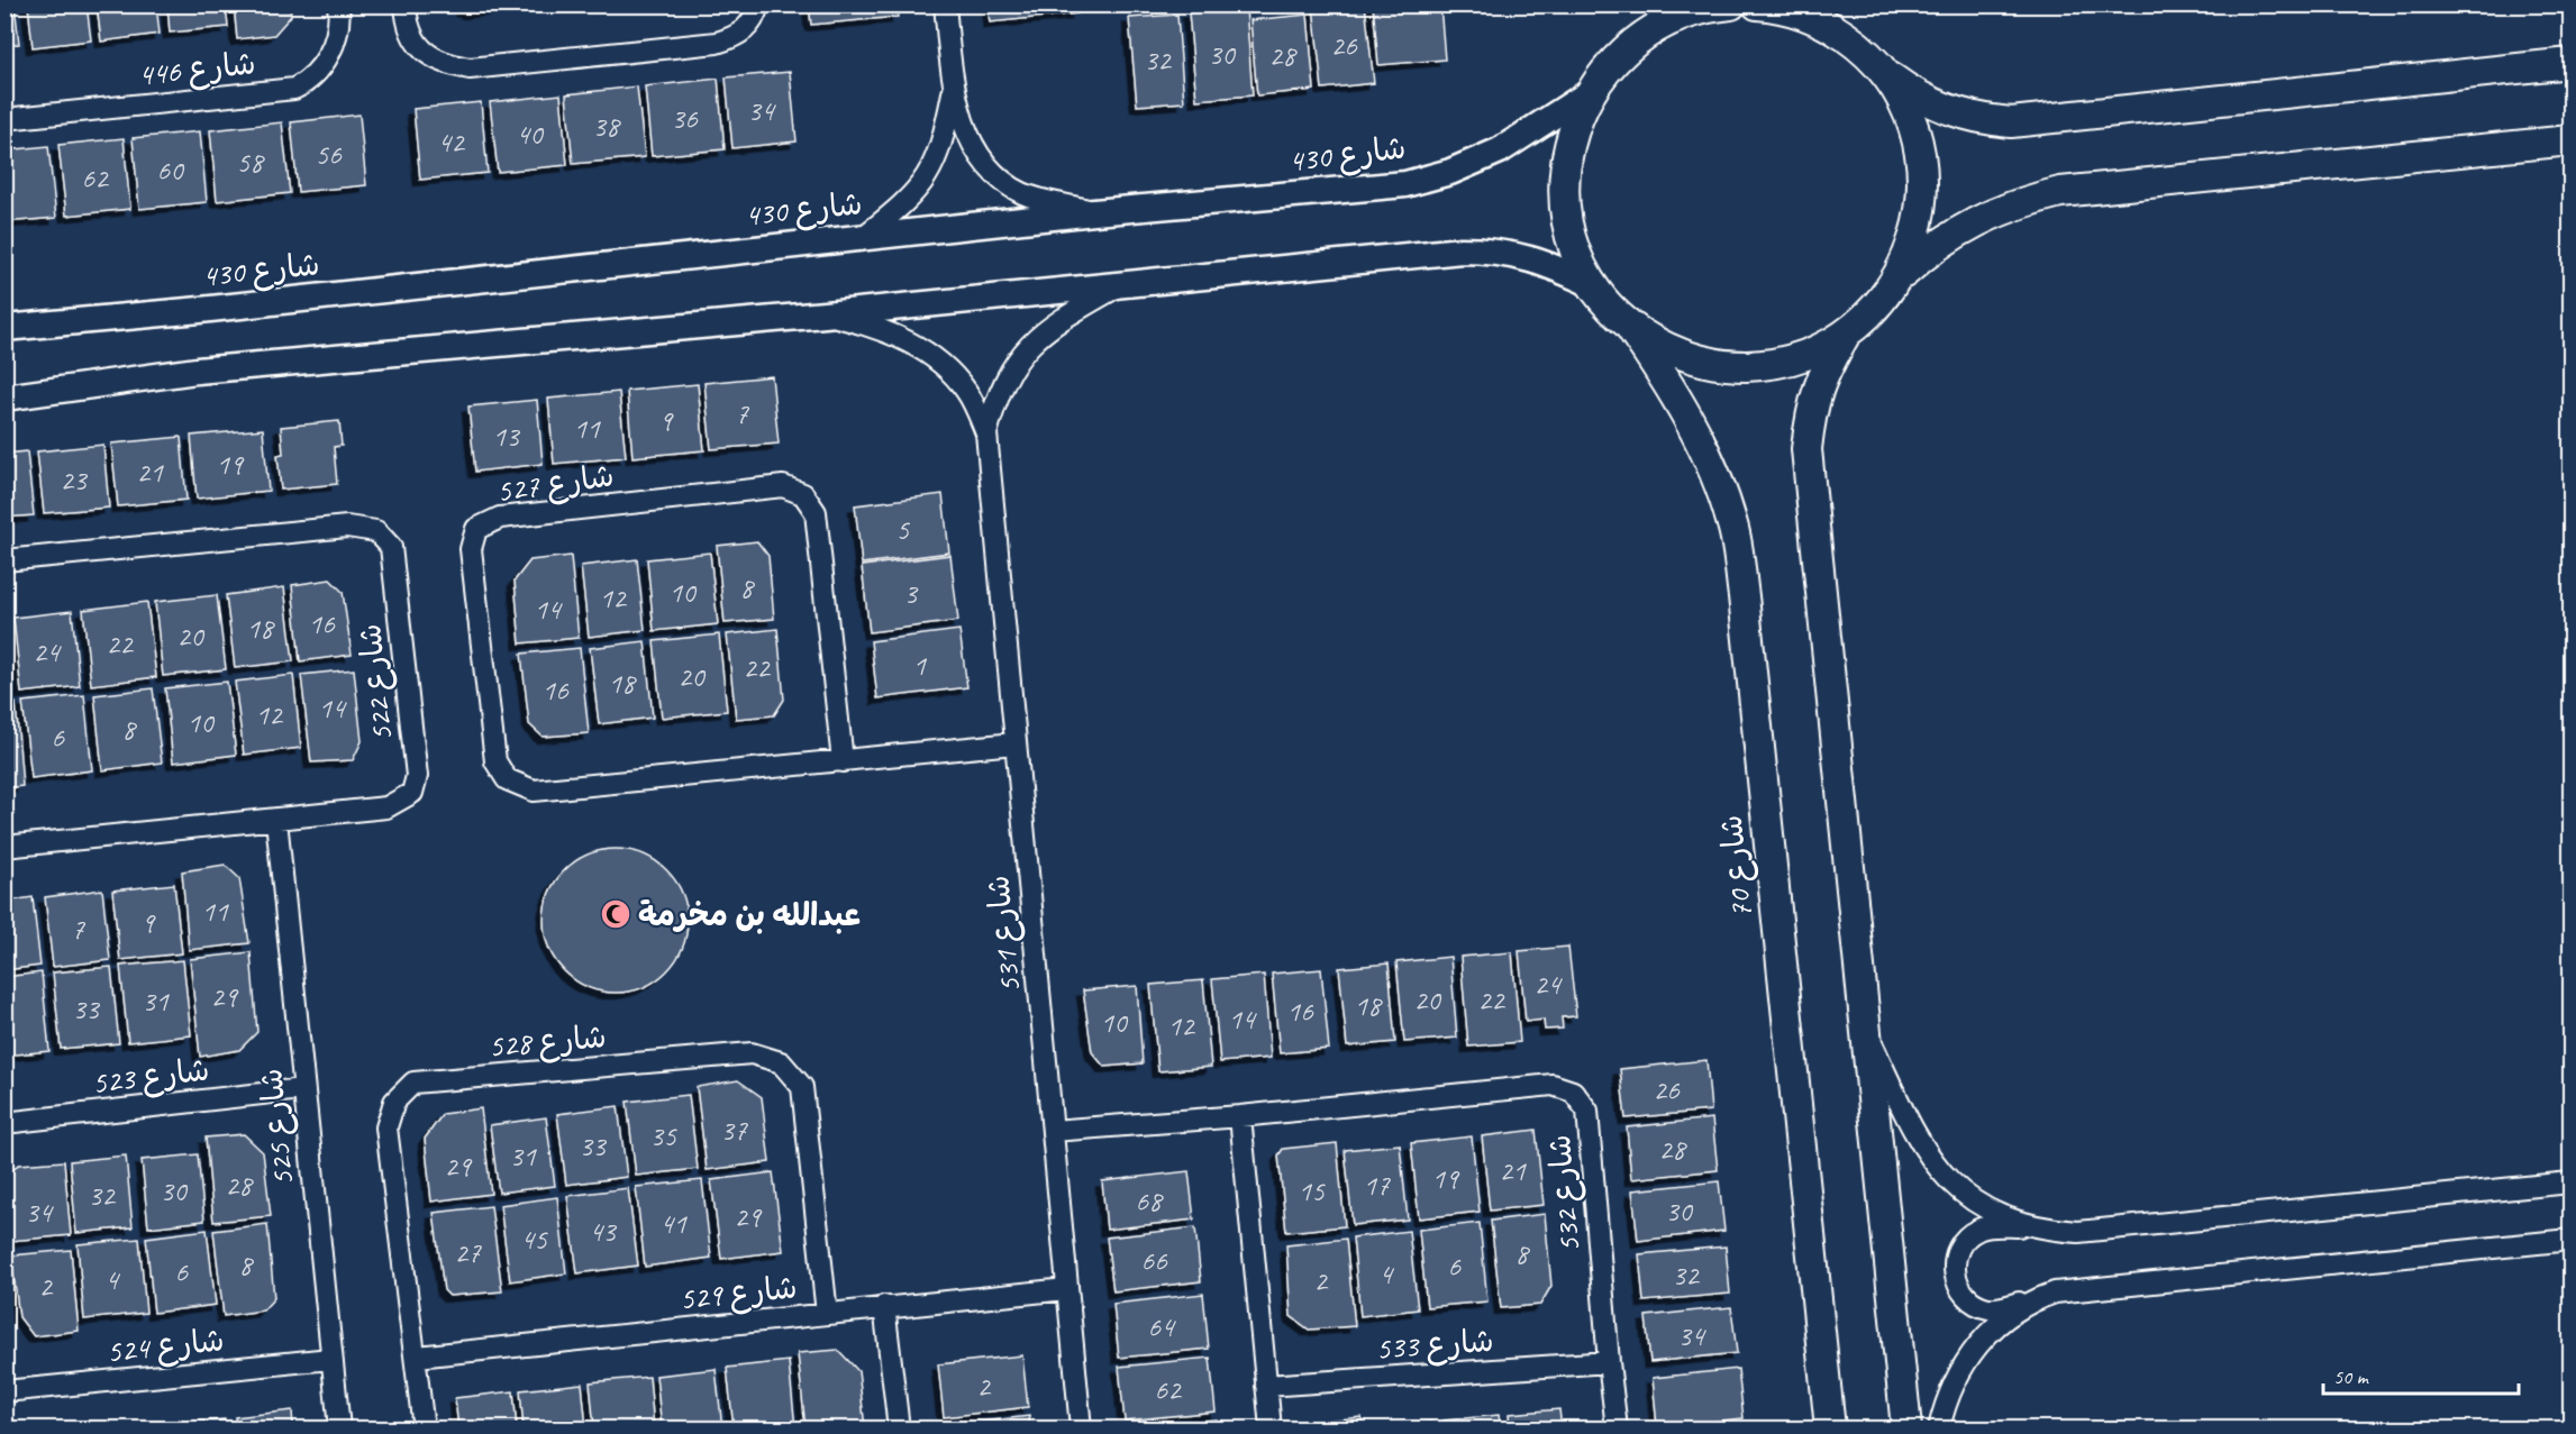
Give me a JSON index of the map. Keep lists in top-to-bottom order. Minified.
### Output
{"streets":{"main road":["شارع 70"],"street":["شارع 446","شارع 430","شارع 527","شارع 522","شارع 531","شارع 528","شارع 523","شارع 525","شارع 532","شارع 529","شارع 533","شارع 524"]},"crossings":[["شارع 527","شارع 531"],["شارع 522","شارع 525"],["شارع 531","شارع 532"],["شارع 531","شارع 529"],["شارع 528","شارع 529"],["شارع 523","شارع 525"],["شارع 525","شارع 524"],["شارع 532","شارع 533"]],"places":{"mosque":["عبدالله بن مخرمة"]},"house_numbers":["26","30","28","32","34","36","38","40","42","56","58","60","62","7","9","11","13","19","21","23","5","8","10","3","12","14","16","18","20","22","24","1","22","20","18","16","14","12","10","8","6","11","9","7","24","29","20","22","31","18","33","16","14","10","12","26","37","35","33","28","31","29","21","19","28","17","30","15","32","68","30","34","29","41","43","45","27","8","66","8","6","6","4","32","4","2","2","64","34","2","62"],"scale_bar":"50 m"}
